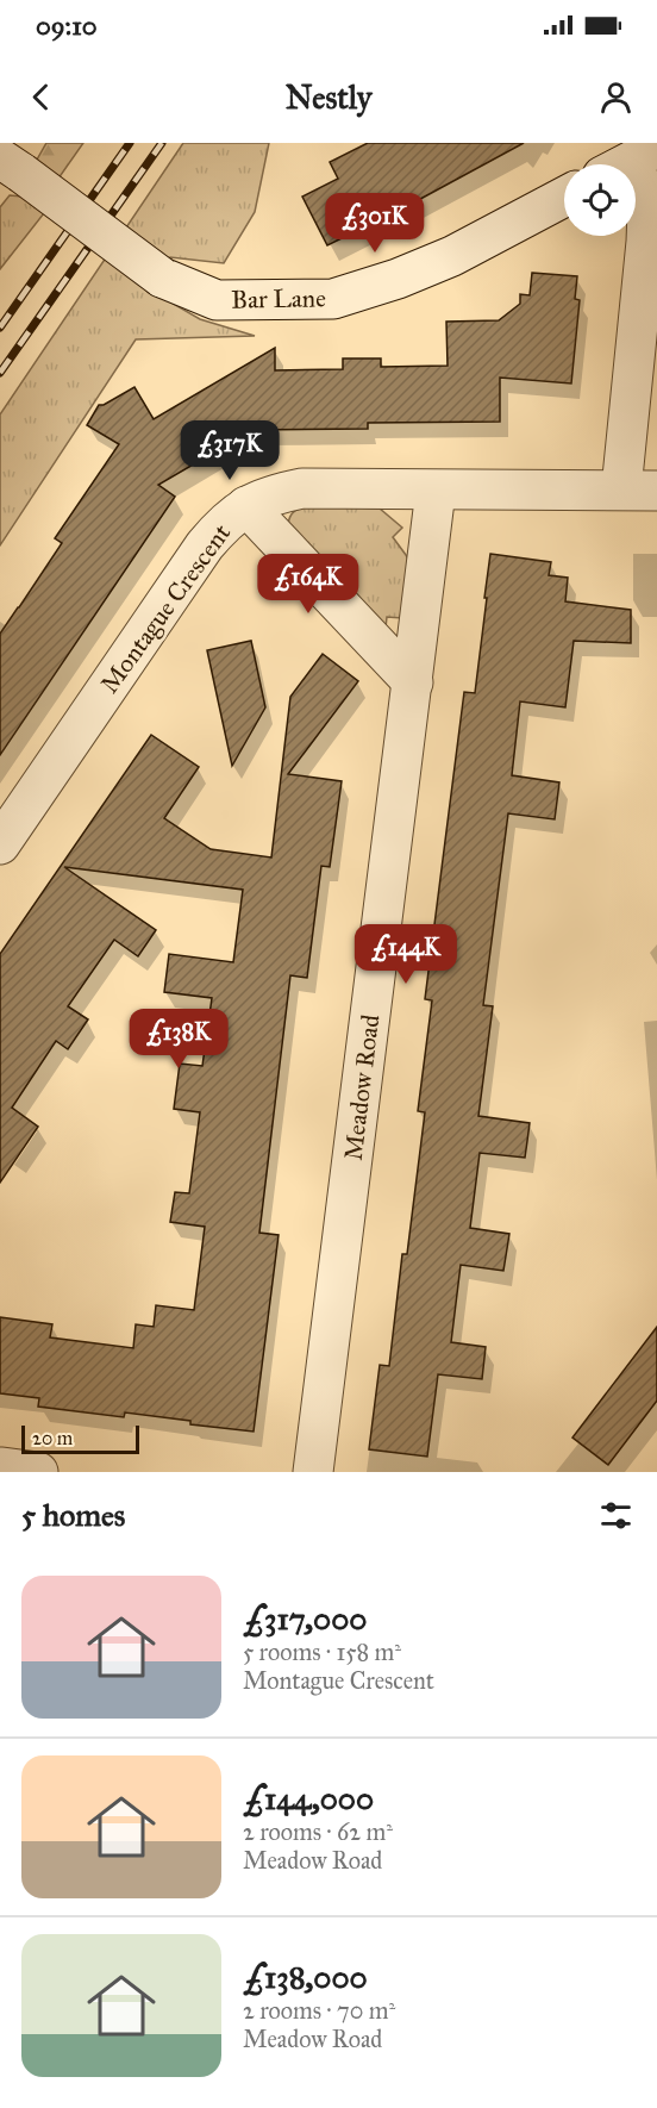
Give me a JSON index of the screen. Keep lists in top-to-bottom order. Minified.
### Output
{"streets":{"street":["Bar Lane","Montague Crescent","Meadow Road"]},"crossings":[["Montague Crescent","Meadow Road"]],"scale_bar":"20 m","page":{"status":"09:10","header":"Nestly","price":["£301K","£317K","£164K","£144K","£138K"],"scale":"20 m","heading":"5 homes","list":[{"name":"£317,000","note":"5 rooms · 158 m² · Montague Crescent"},{"name":"£144,000","note":"2 rooms · 62 m² · Meadow Road"},{"name":"£138,000","note":"2 rooms · 70 m² · Meadow Road"}]}}
